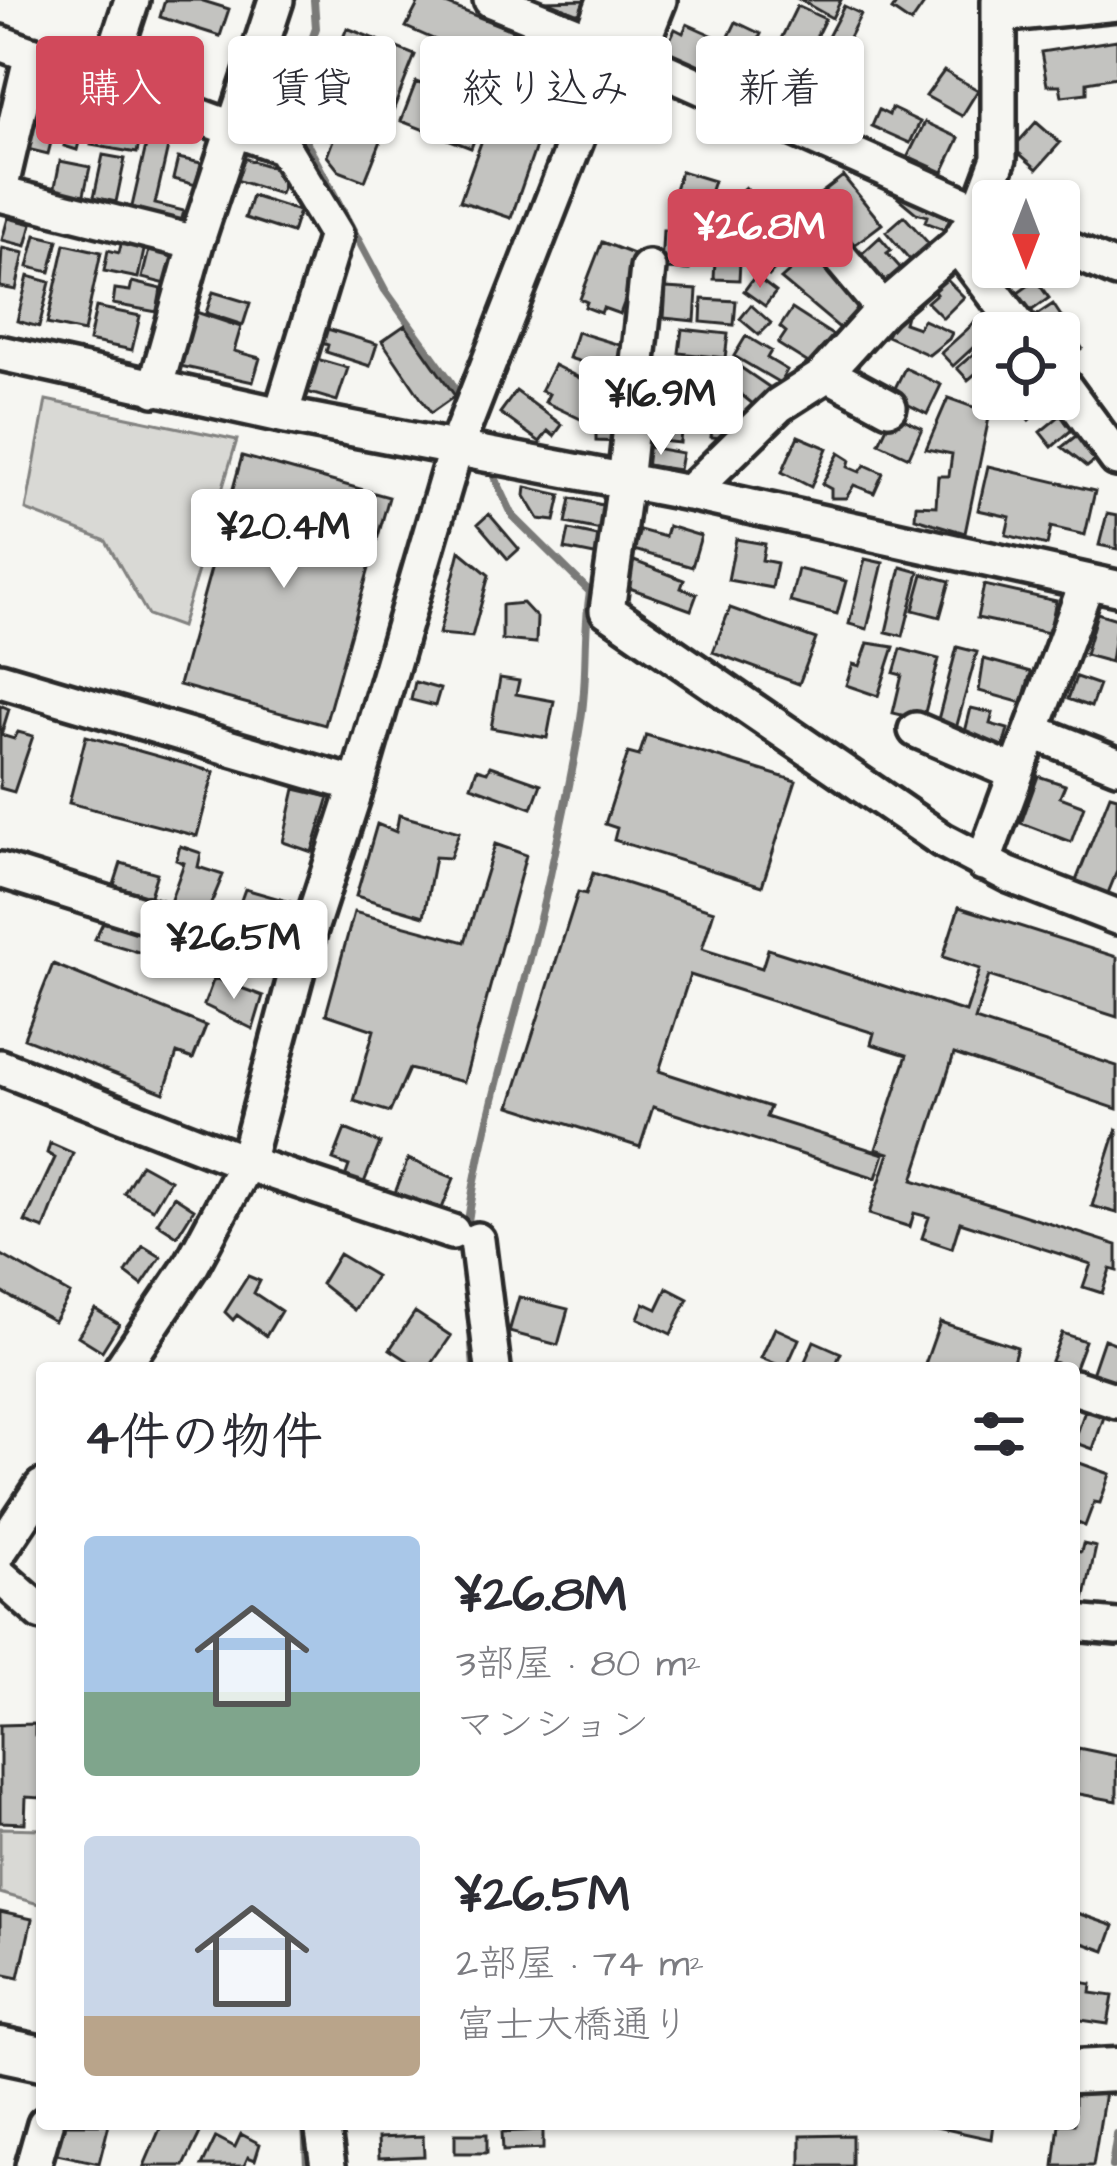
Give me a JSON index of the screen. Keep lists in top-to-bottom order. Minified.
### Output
{"north":"bottom","page":{"chip":["購入","賃貸","絞り込み","新着"],"price":["¥26.8M","¥16.9M","¥20.4M","¥26.5M"],"heading":"4件の物件","list":[{"name":"¥26.8M","note":"3部屋 · 80 m² · マンション"},{"name":"¥26.5M","note":"2部屋 · 74 m² · 富士大橋通り"}]}}
